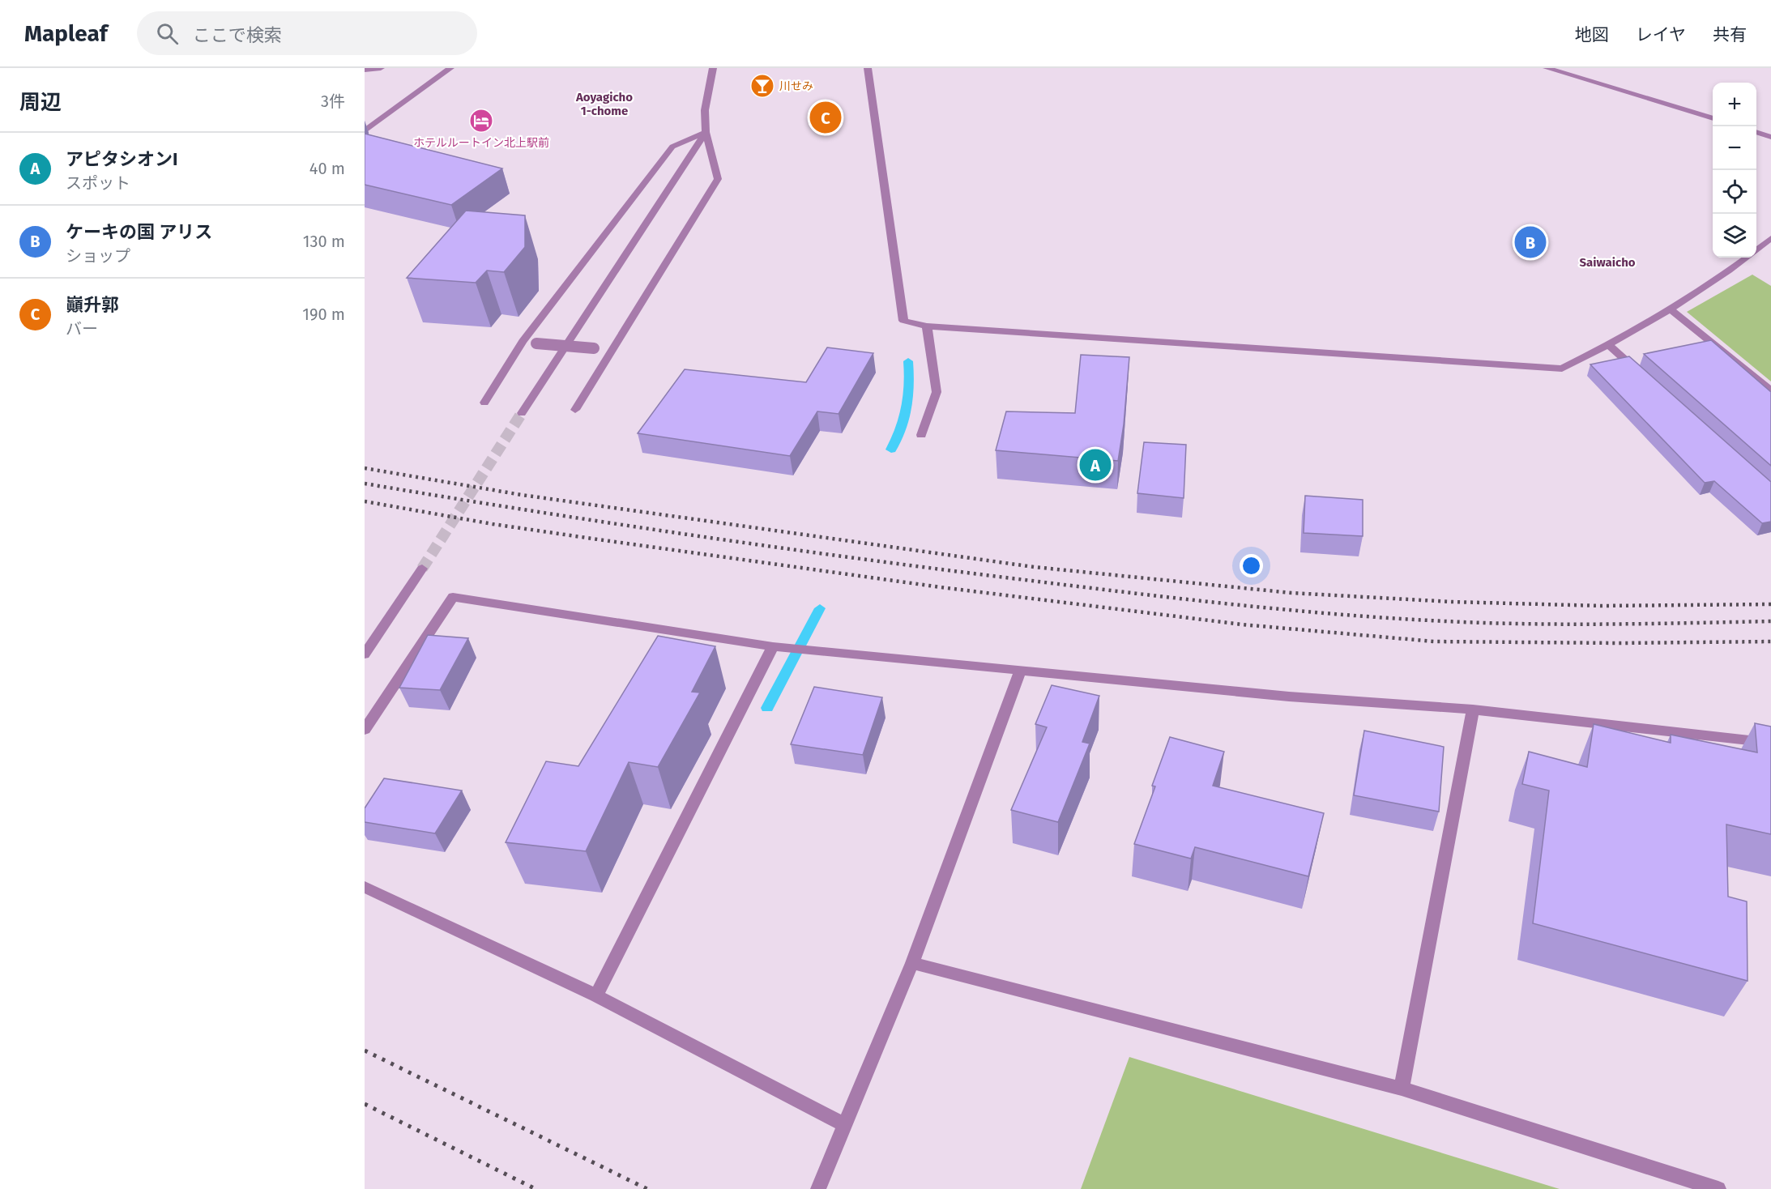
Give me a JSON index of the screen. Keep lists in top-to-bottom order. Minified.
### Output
{"districts":["Aoyagicho 1-chome","Saiwaicho"],"places":{"bar":["川せみ"],"hotel":["ホテルルートイン北上駅前"]},"page":{"header":"Mapleaf","search":"ここで検索","nav":["地図","レイヤ","共有"],"heading":["周辺","3件"],"map_buttons":["+","−"],"pins":["C","B","A"],"list":[{"mark":"A","name":"アピタシオンI","note":"スポット","value":"40 m"},{"mark":"B","name":"ケーキの国 アリス","note":"ショップ","value":"130 m"},{"mark":"C","name":"巓升郭","note":"バー","value":"190 m"}]}}
